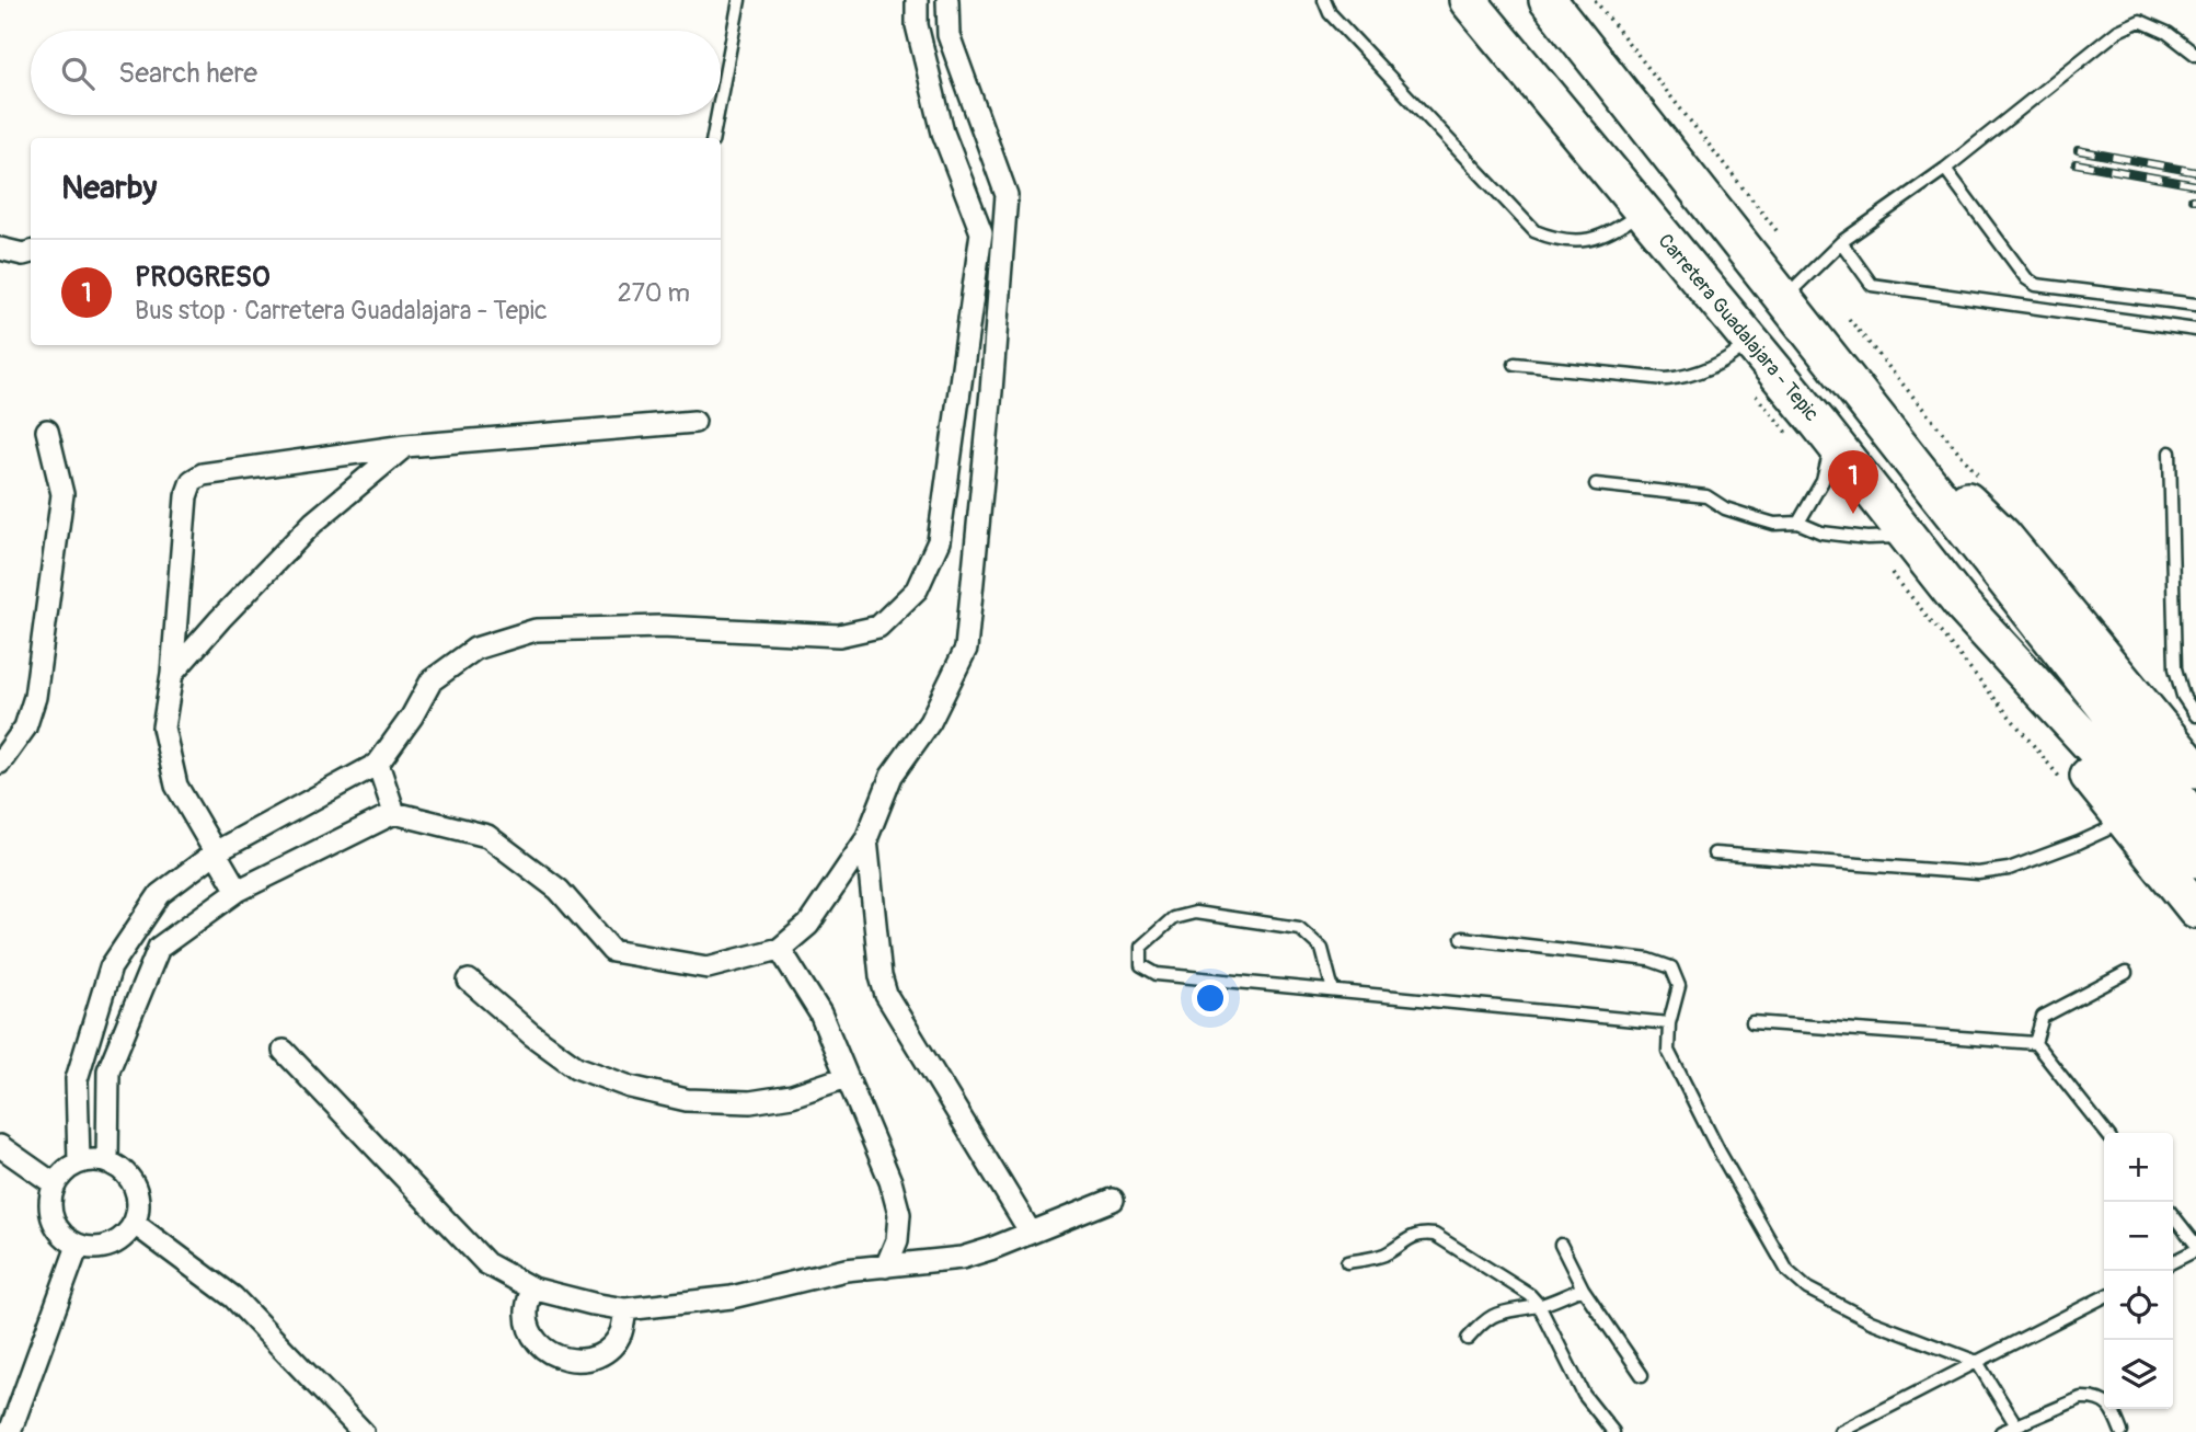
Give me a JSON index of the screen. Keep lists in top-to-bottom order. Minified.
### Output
{"streets":{"highway":["Carretera Guadalajara - Tepic"]},"page":{"search":"Search here","heading":"Nearby","list":[{"mark":"1","name":"PROGRESO","note":"Bus stop · Carretera Guadalajara - Tepic","value":"270 m"}],"pins":"1","map_buttons":["+","−"]}}
